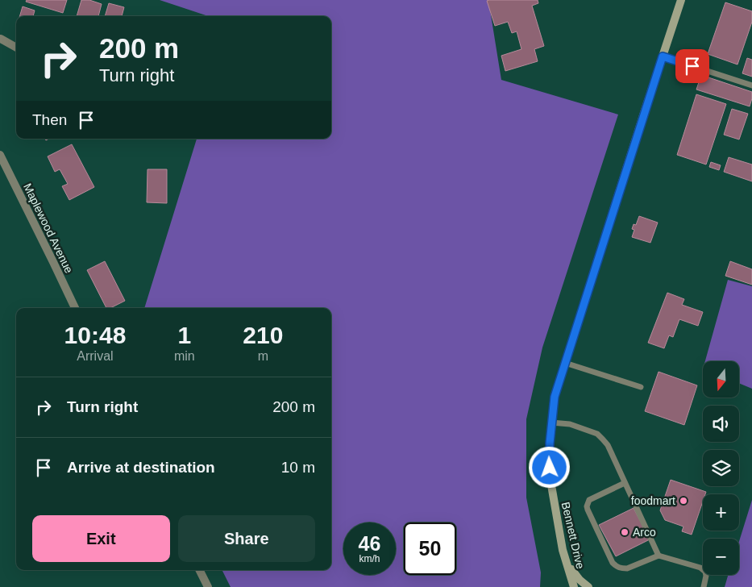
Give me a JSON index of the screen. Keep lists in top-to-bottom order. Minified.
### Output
{"streets":{"main road":["Bennett Drive"],"street":["Maplewood Avenue"]},"places":["foodmart","Arco"],"north":"bottom","page":{"turn":["200 m","Turn right"],"then":"Then","eta":["10:48","Arrival","1","min","210","m"],"map_buttons":["+","−"],"list":[{"name":"Turn right","value":"200 m"},{"name":"Arrive at destination","value":"10 m"}],"buttons":["Exit","Share"],"speed":"46 km/h","limit":"50"}}
